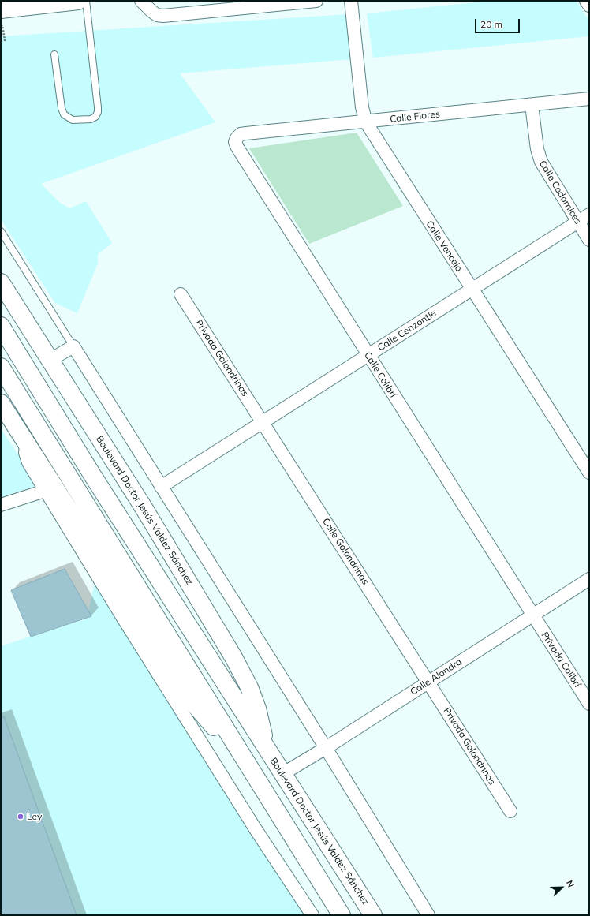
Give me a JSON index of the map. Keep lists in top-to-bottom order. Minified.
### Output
{"streets":{"main road":["Boulevard Doctor Jesús Valdez Sánchez"],"street":["Calle Flores","Calle Codornices","Calle Vencejo","Calle Cenzontle","Privada Golondrinas","Calle Colibrí","Calle Golondrinas","Privada Colibrí","Calle Alondra"]},"crossings":[["Calle Flores","Calle Codornices"],["Calle Flores","Calle Vencejo"],["Calle Flores","Calle Colibrí"],["Calle Codornices","Calle Cenzontle"],["Calle Vencejo","Calle Cenzontle"],["Calle Cenzontle","Privada Golondrinas"],["Calle Cenzontle","Calle Colibrí"],["Calle Cenzontle","Calle Golondrinas"],["Privada Golondrinas","Calle Golondrinas"],["Privada Golondrinas","Calle Alondra"],["Calle Colibrí","Privada Colibrí"],["Calle Colibrí","Calle Alondra"],["Boulevard Doctor Jesús Valdez Sánchez","Calle Alondra"],["Calle Golondrinas","Calle Alondra"],["Privada Colibrí","Calle Alondra"]],"places":["Ley"],"scale_bar":"20 m","north":"top right"}
